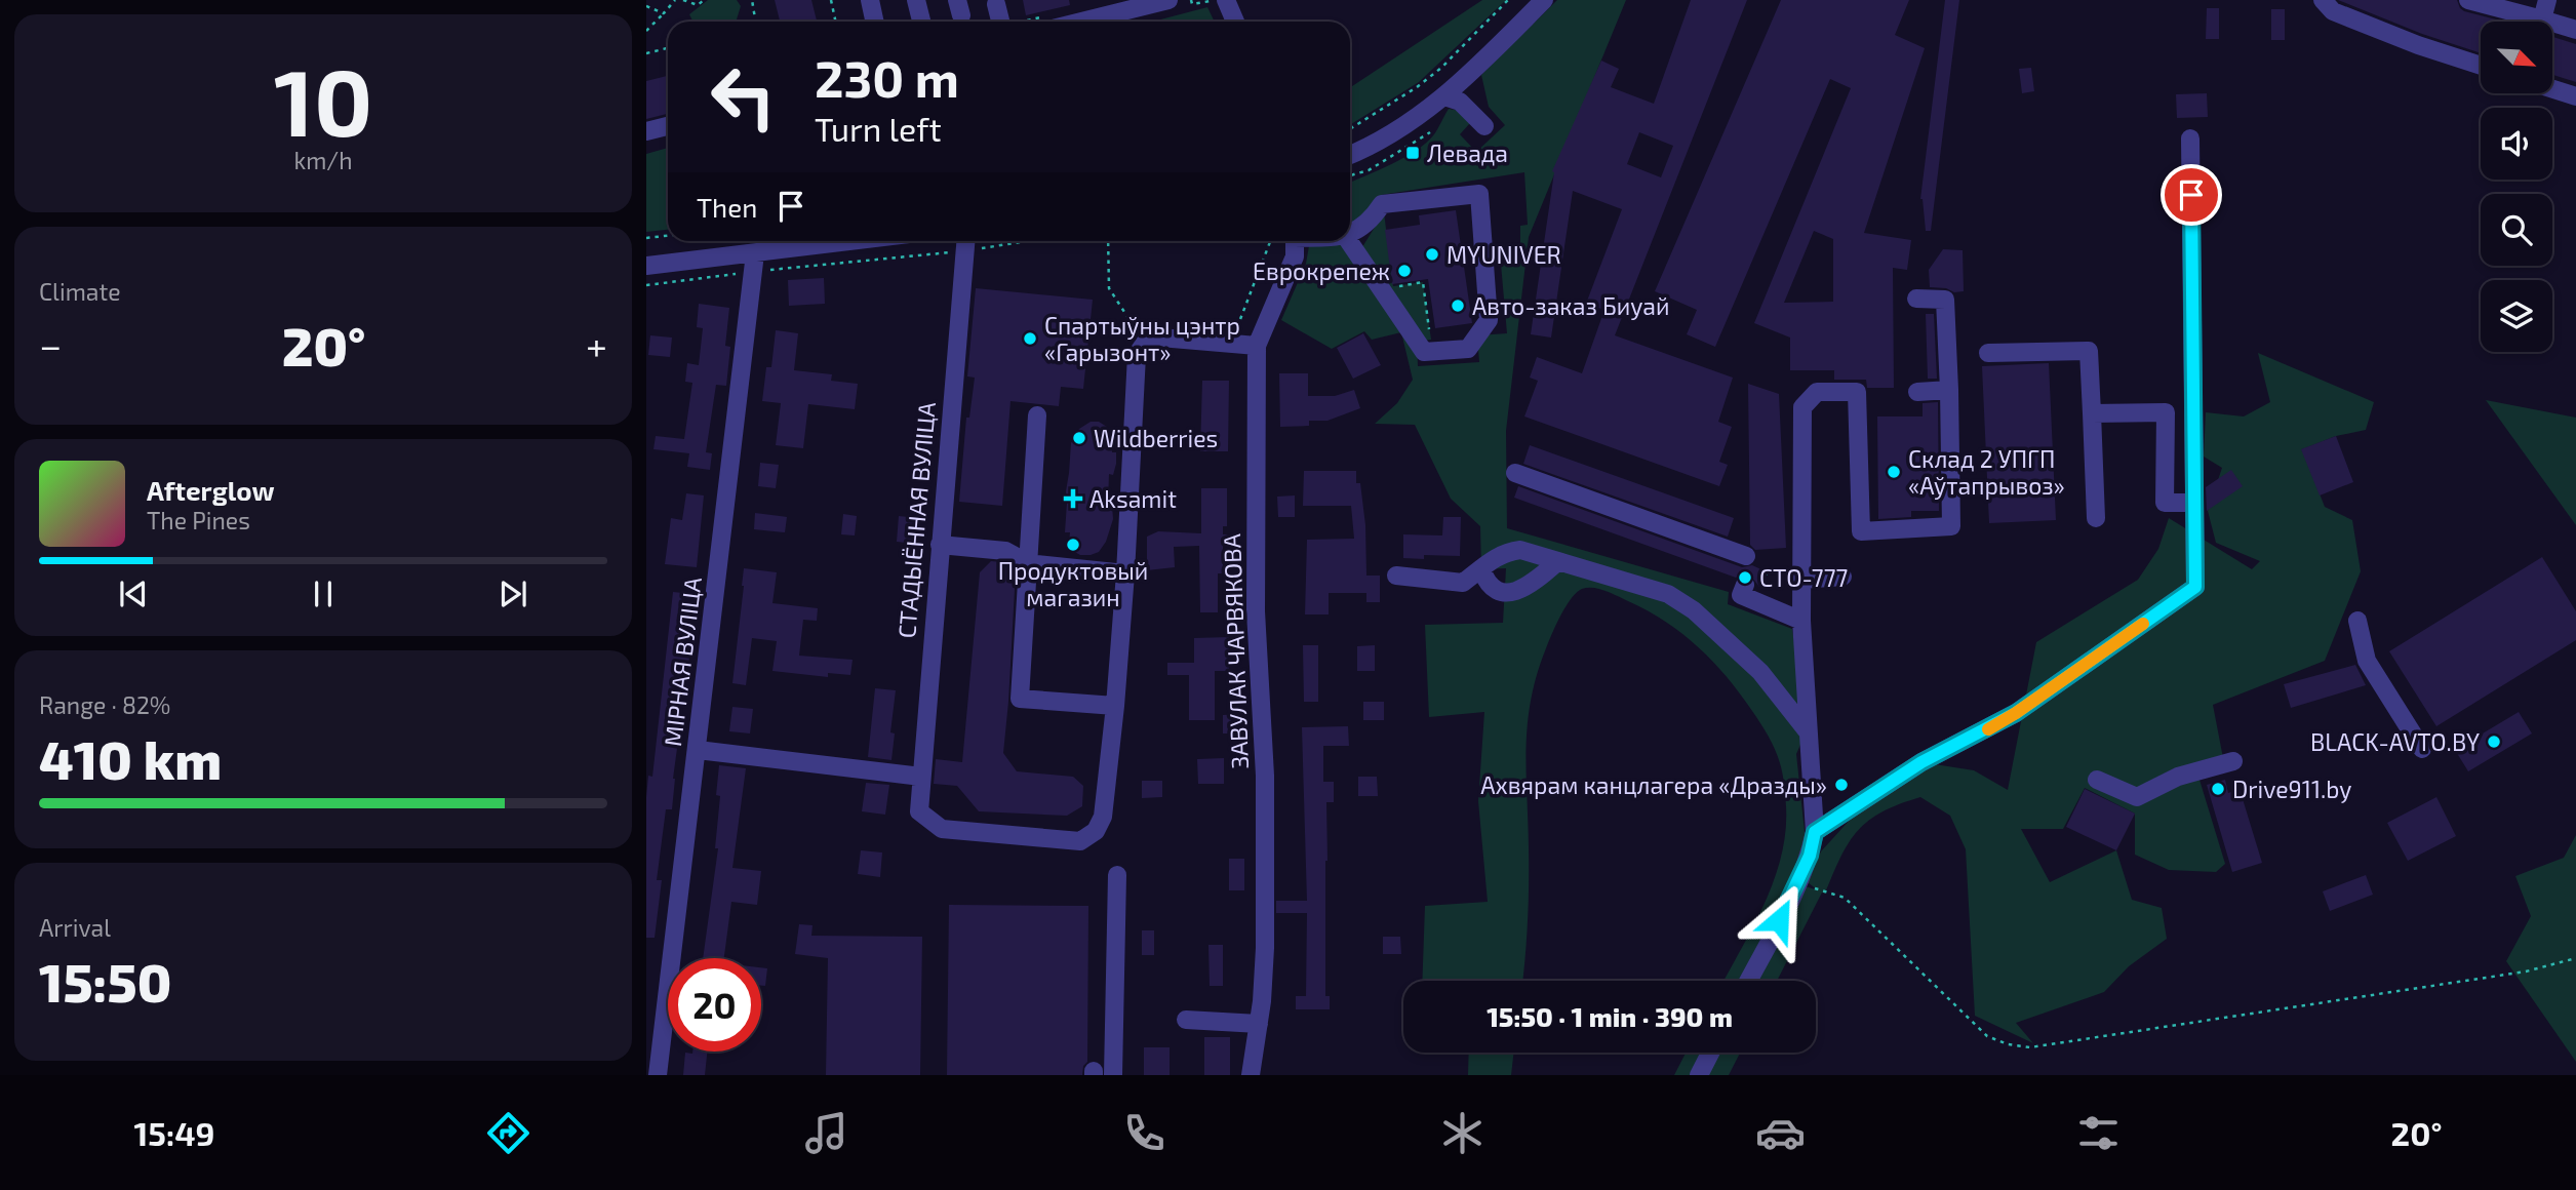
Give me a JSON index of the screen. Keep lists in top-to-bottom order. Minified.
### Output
{"streets":{"street":["СТАДЫЁННАЯ ВУЛІЦА","ЗАВУЛАК ЧАРВЯКОВА","МІРНАЯ ВУЛІЦА"]},"places":{"transit":["Левада"],"other":["MYUNIVER","Еврокрепеж","Авто-заказ Биуай","Спартыўны цэнтр «Гарызонт»","Wildberries","Склад 2 УПГП «Аўтапрывоз»","Продуктовый магазин","СТО-777","BLACK-AVTO.BY","Ахвярам канцлагера «Дразды»","Drive911.by"],"health":["Aksamit"]},"north":"bottom right","page":{"tile":[["10","km/h"],"Climate",["Range · 82%","410 km"],["Arrival","15:50"]],"turn":["230 m","Turn left"],"then":"Then","heat":["−","20°","+"],"song":["Afterglow","The Pines"],"limit":"20","trip":"15:50 · 1 min · 390 m","tabs":["15:49","20°"]}}
